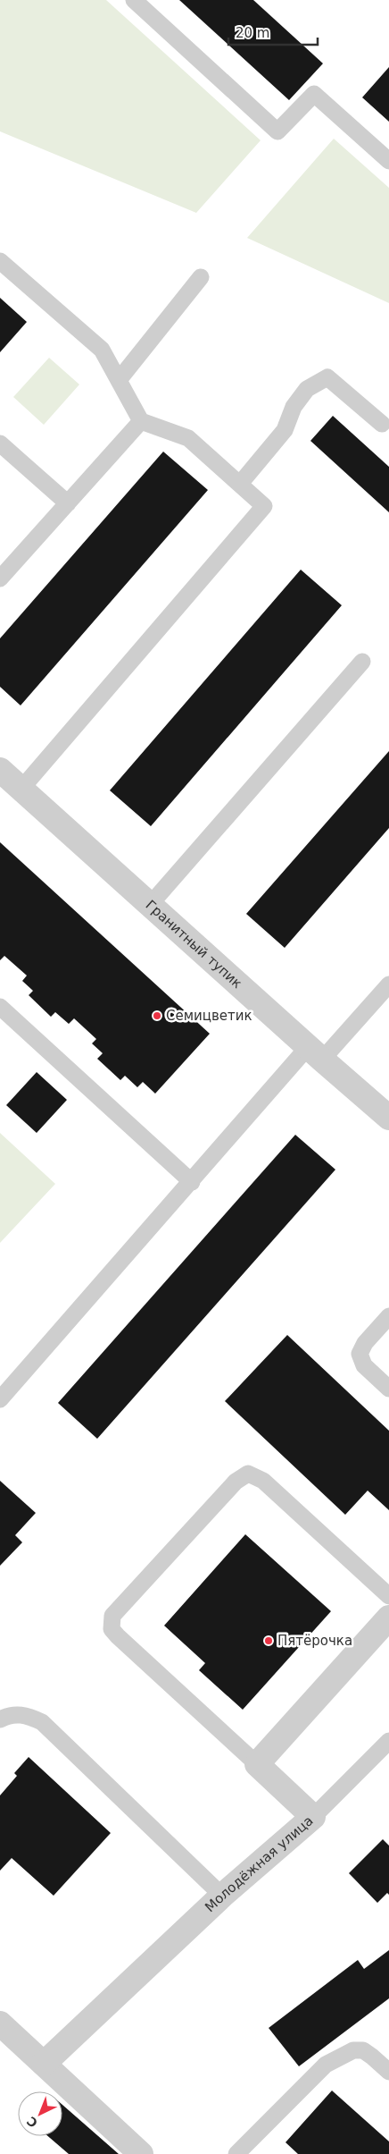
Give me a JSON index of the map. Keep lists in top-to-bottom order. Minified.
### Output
{"streets":{"street":["Гранитный тупик","Молодёжная улица"]},"places":["Семицветик","Пятёрочка"],"scale_bar":"20 m","north":"bottom left"}
